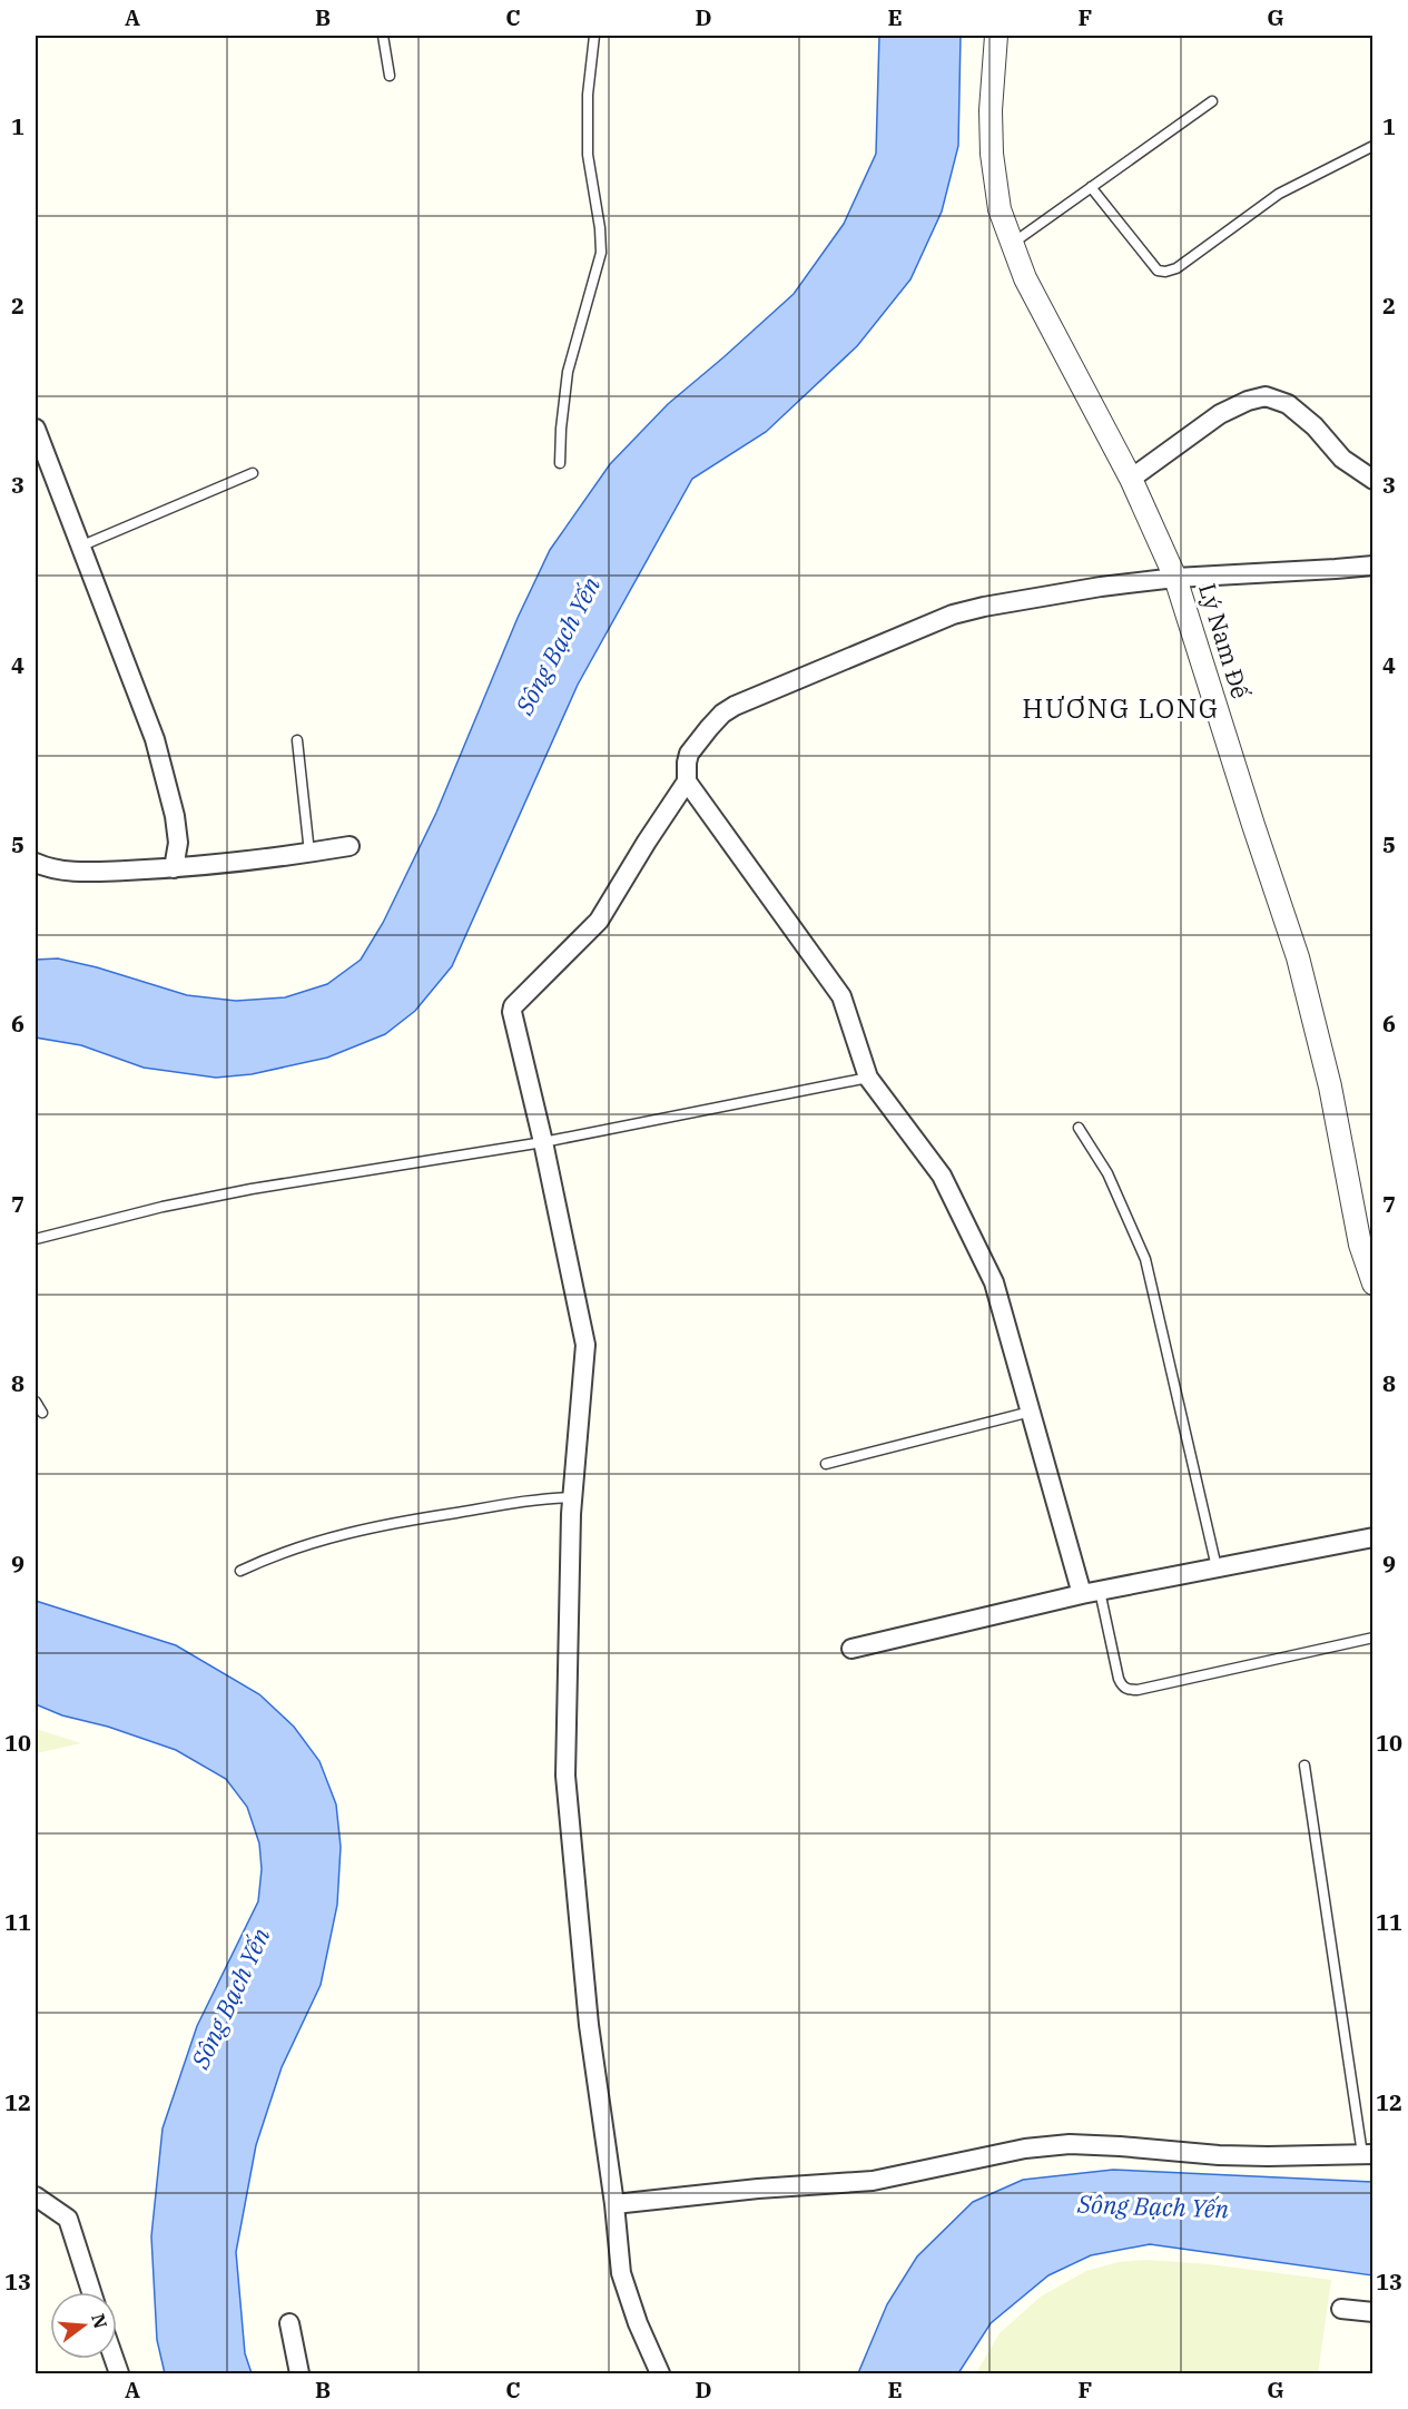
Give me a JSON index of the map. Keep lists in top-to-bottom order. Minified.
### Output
{"streets":{"street":["Lý Nam Đế"]},"districts":["HƯƠNG LONG"],"water":["Sông Bạch Yến"],"north":"right","grid":{"columns":["A","B","C","D","E","F","G"],"rows":["1","2","3","4","5","6","7","8","9","10","11","12","13"]}}
